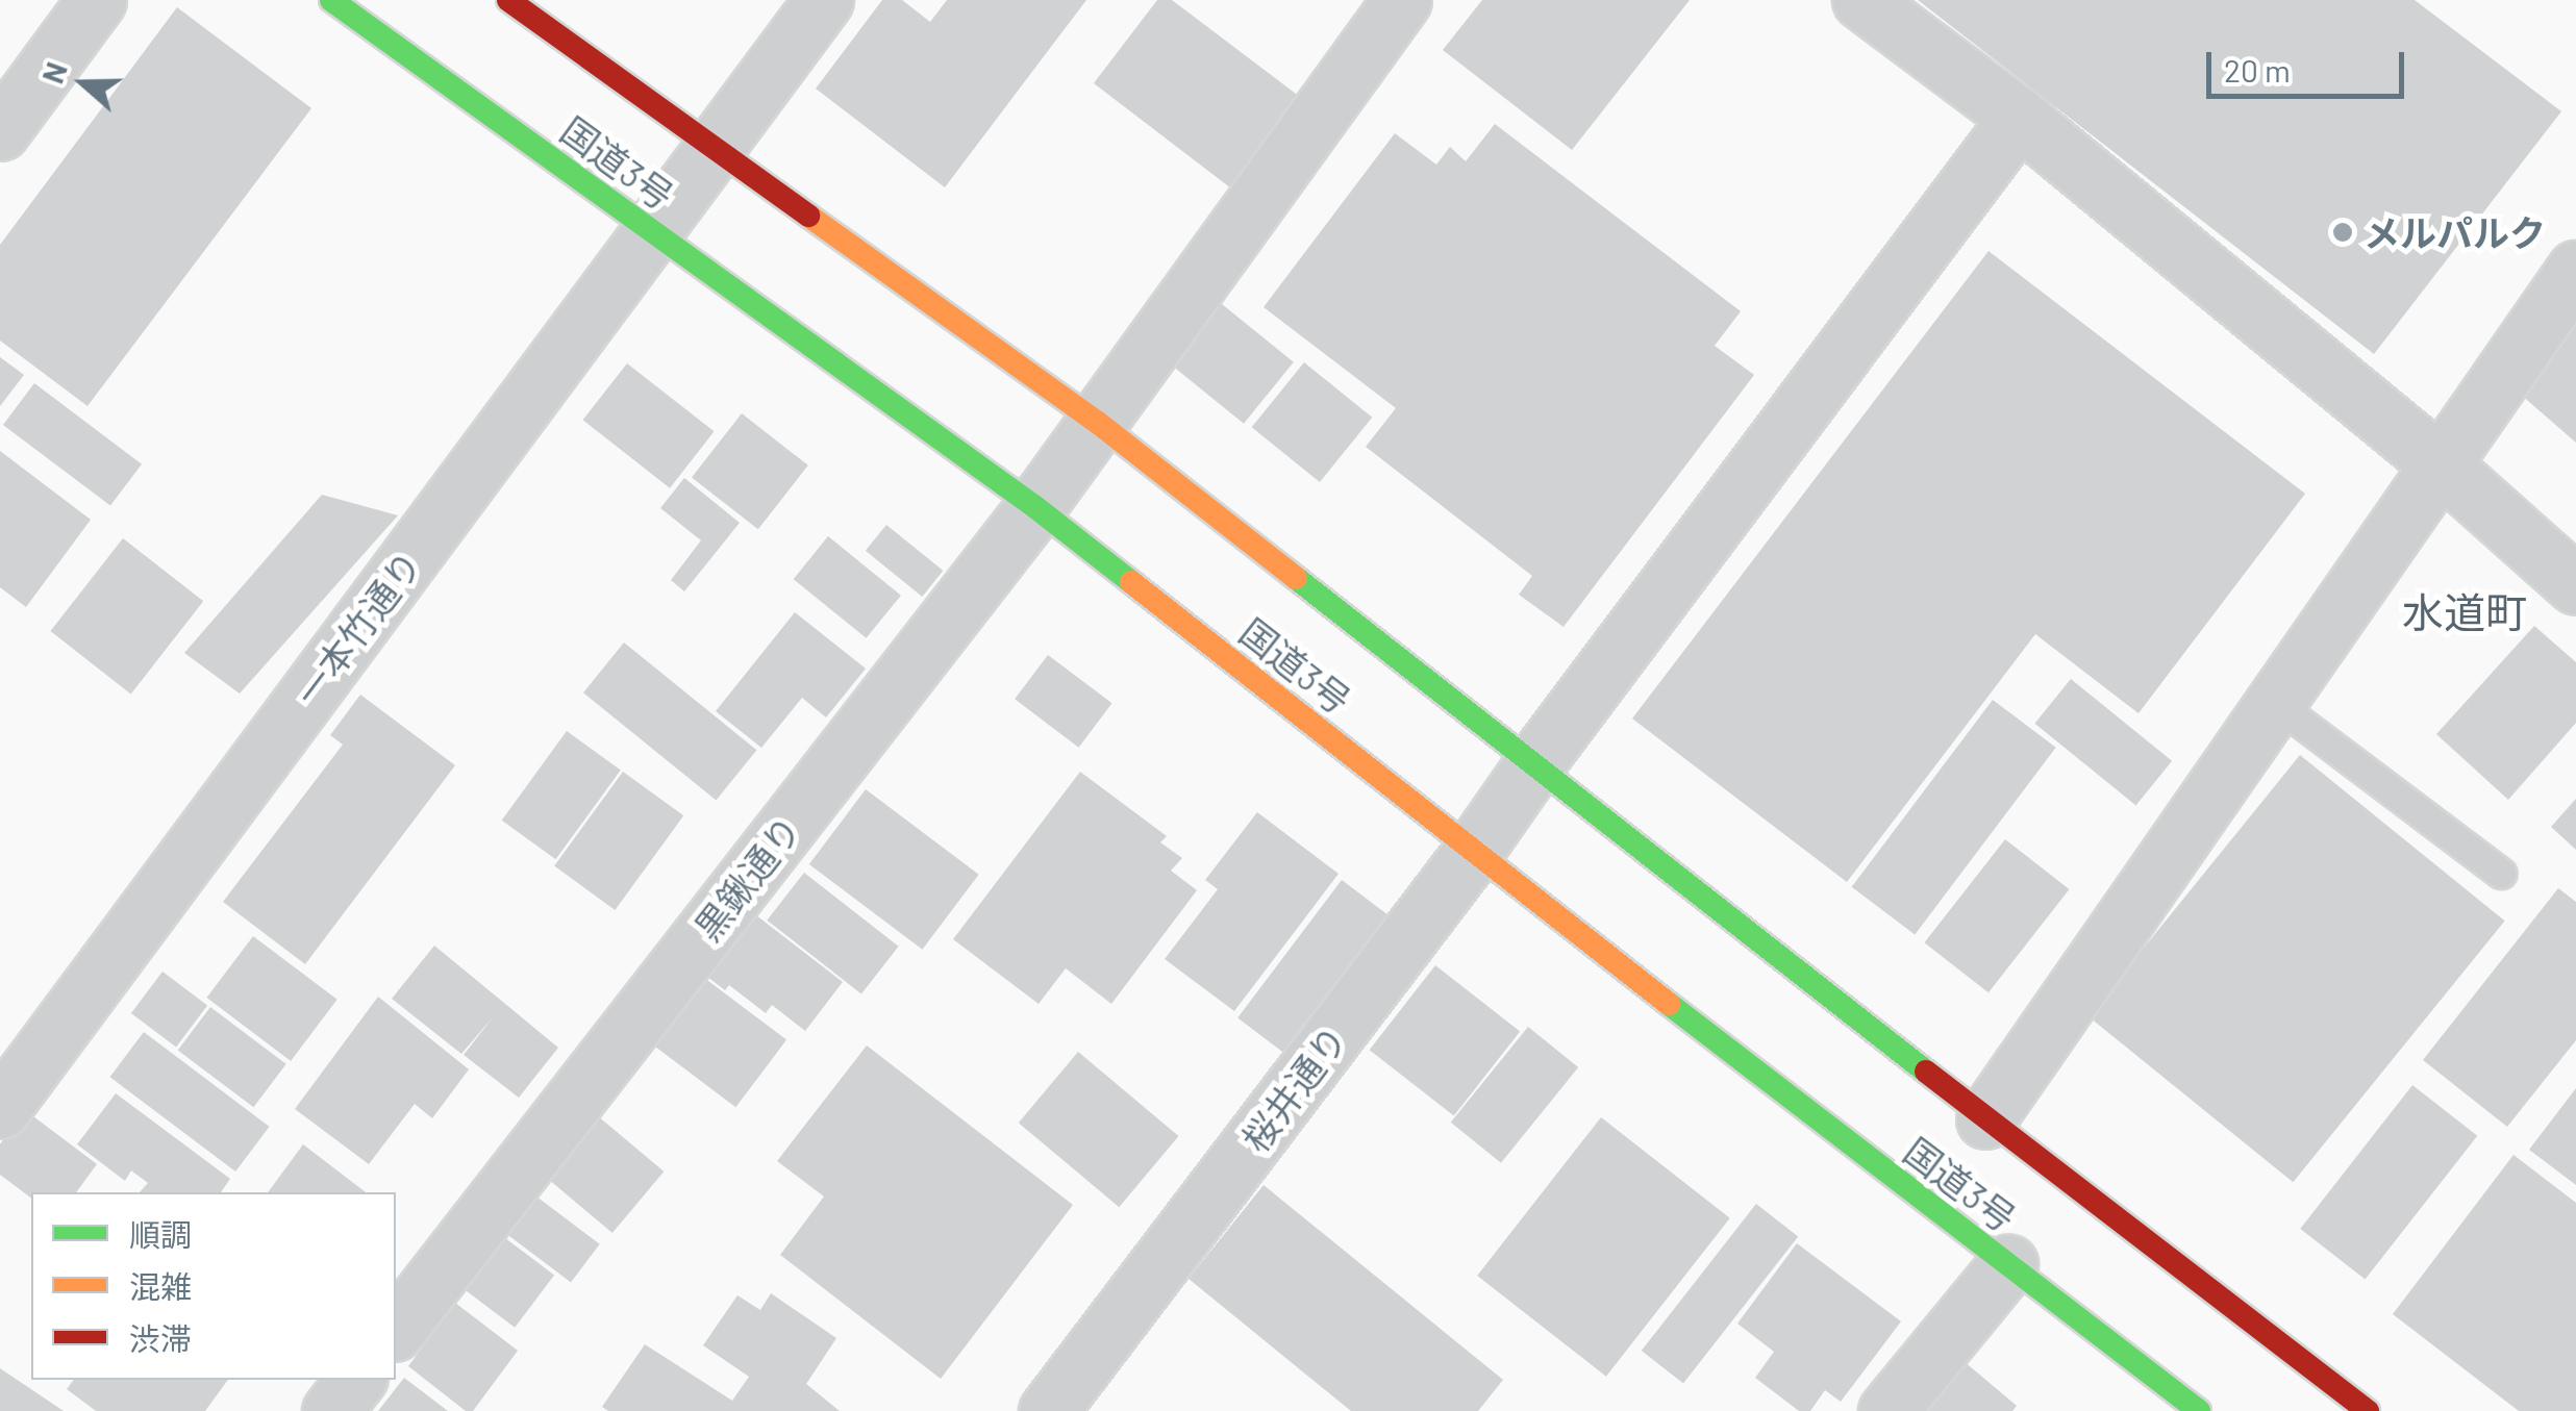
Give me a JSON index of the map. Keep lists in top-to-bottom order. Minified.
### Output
{"streets":{"highway":["国道3号"],"street":["一本竹通り","黒鍬通り","桜井通り"]},"crossings":[["国道3号","一本竹通り"],["国道3号","黒鍬通り"],["国道3号","桜井通り"]],"districts":["水道町"],"places":["メルパルク"],"legend":["順調","混雑","渋滞"],"scale_bar":"20 m","north":"left"}
